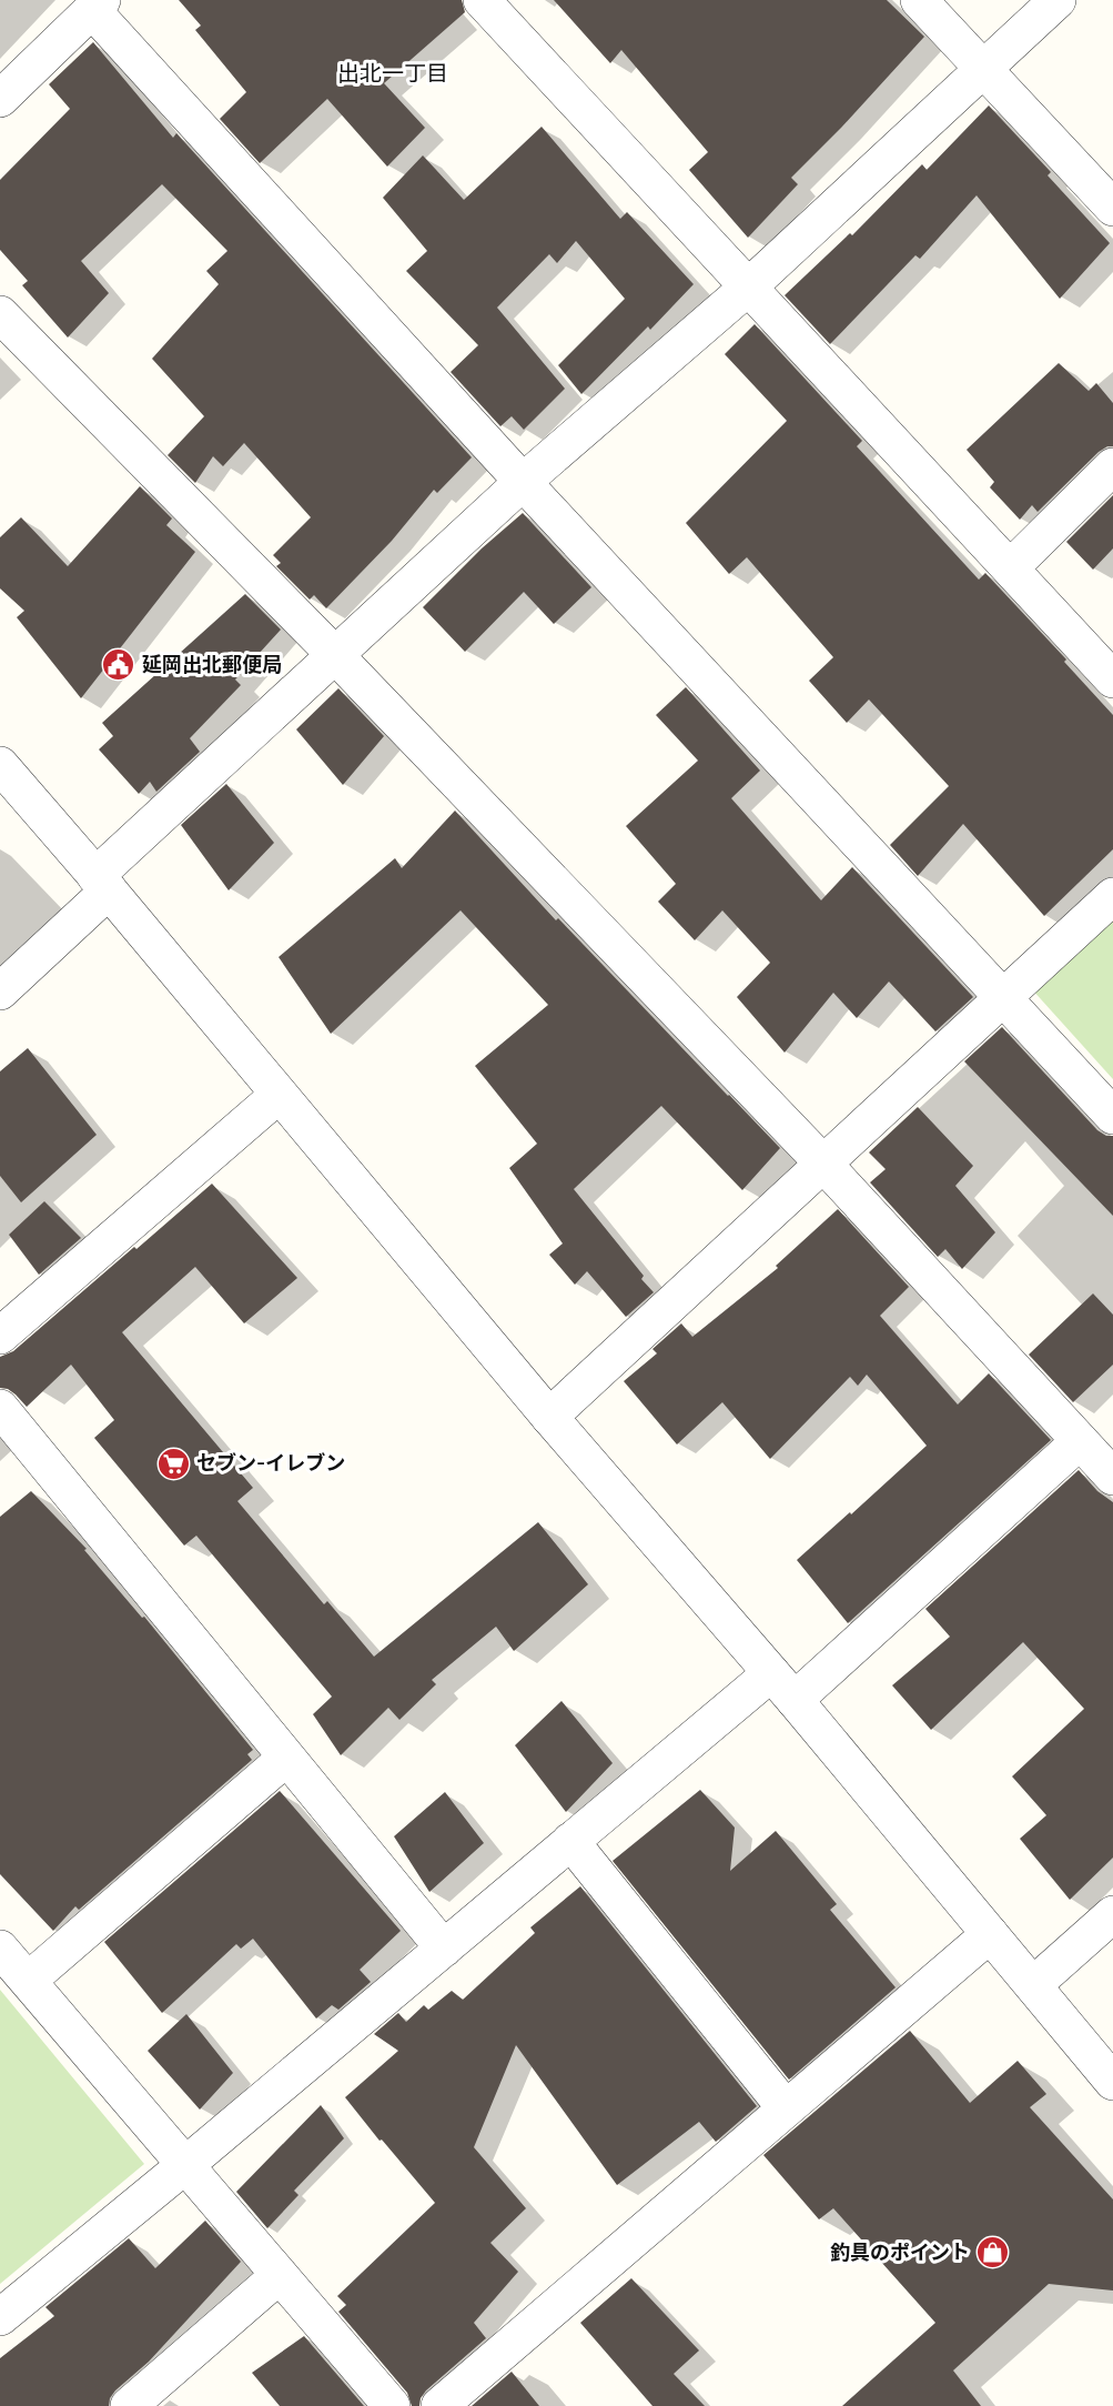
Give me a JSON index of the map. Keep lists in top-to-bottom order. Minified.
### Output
{"districts":["出北一丁目"],"places":{"public building":["延岡出北郵便局"],"supermarket":["セブン-イレブン"],"shop":["釣具のポイント"]}}
